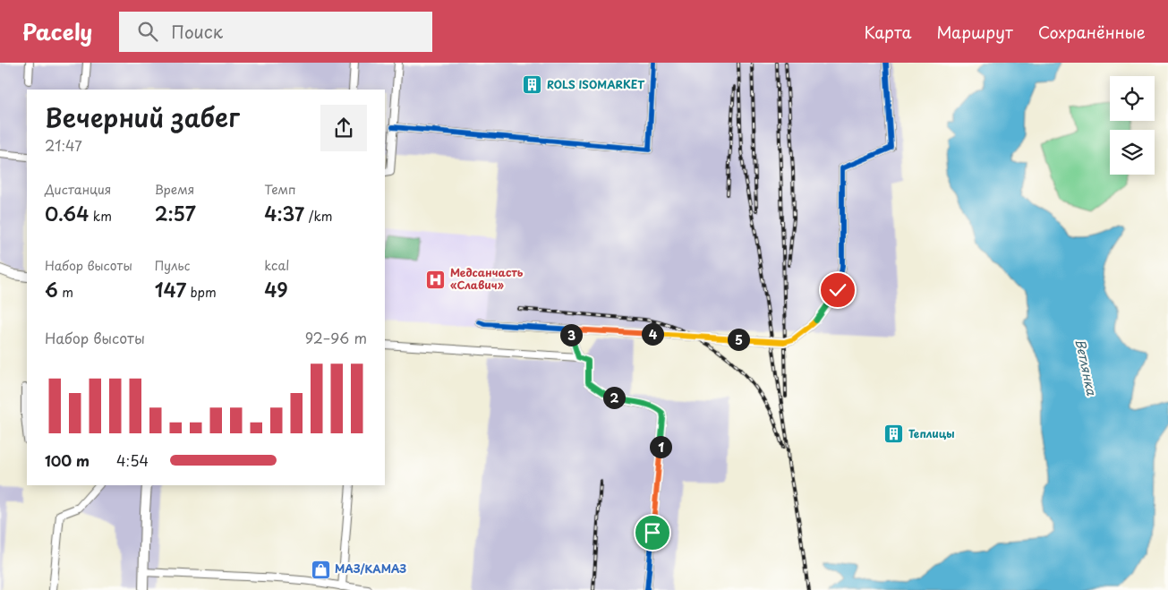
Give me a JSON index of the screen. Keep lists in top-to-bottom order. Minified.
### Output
{"water":["Ветлянка"],"places":{"building":["ROLS ISOMARKET","Теплицы"],"hospital":["Медсанчасть «Славич»"],"shop":["МАЗ/КАМАЗ"]},"page":{"header":"Pacely","search":"Поиск","nav":["Карта","Маршрут","Сохранённые"],"heading":["Вечерний забег","21:47"],"stats":[["Дистанция","0.64 km"],["Время","2:57"],["Темп","4:37 /km"],["Набор высоты","6 m"],["Пульс","147 bpm"],["kcal","49"]],"chart":["Набор высоты","92–96 m"],"pins":["4","3","5","2","1"],"list":[{"name":"100 m","note":"4:54"}]}}
